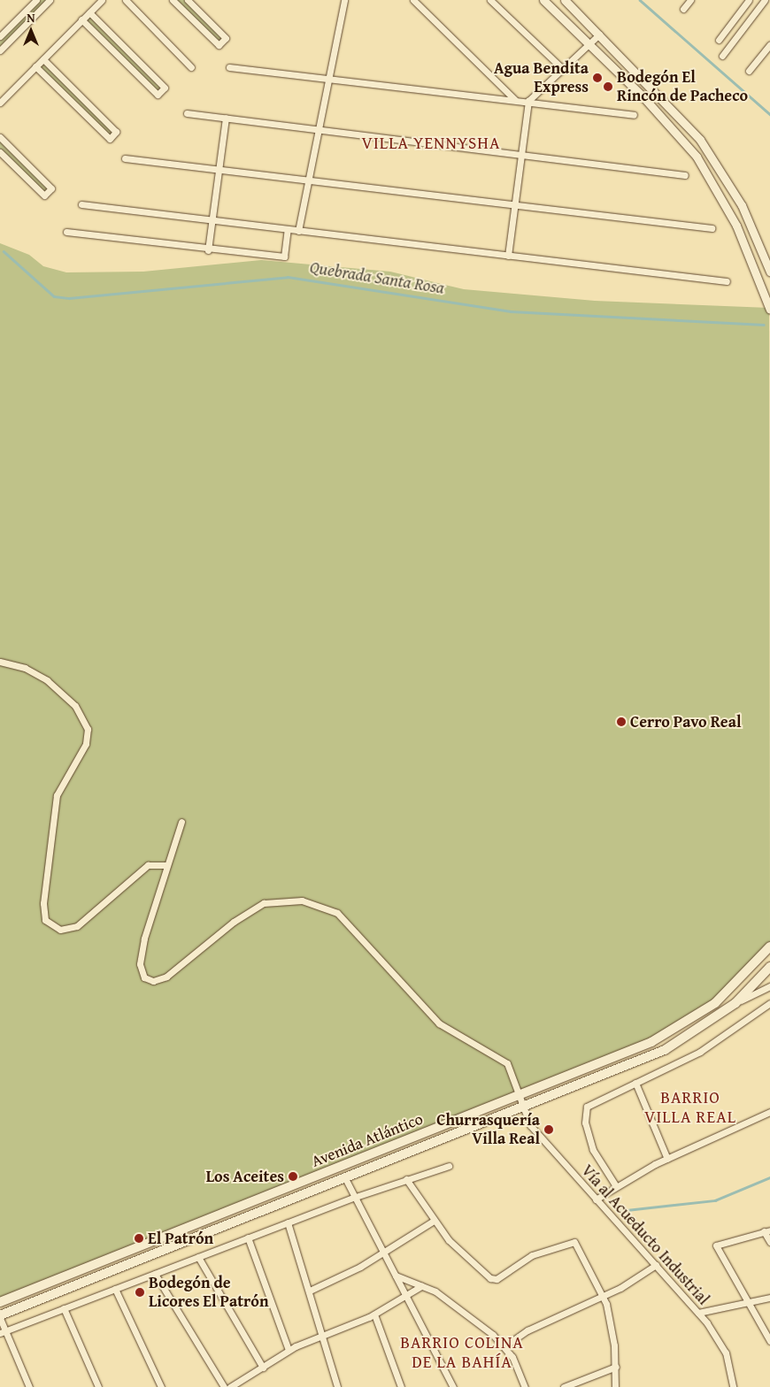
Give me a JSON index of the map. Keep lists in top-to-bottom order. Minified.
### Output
{"streets":{"main road":["Avenida Atlántico"],"street":["Vía al Acueducto Industrial"]},"crossings":[["Avenida Atlántico","Vía al Acueducto Industrial"]],"districts":["VILLA YENNYSHA","BARRIO VILLA REAL","BARRIO COLINA DE LA BAHÍA"],"water":["Quebrada Santa Rosa"],"places":["Agua Bendita Express","Bodegón El Rincón de Pacheco","Cerro Pavo Real","Churrasquería Villa Real","Los Aceites","El Patrón","Bodegón de Licores El Patrón"],"north":"top"}
